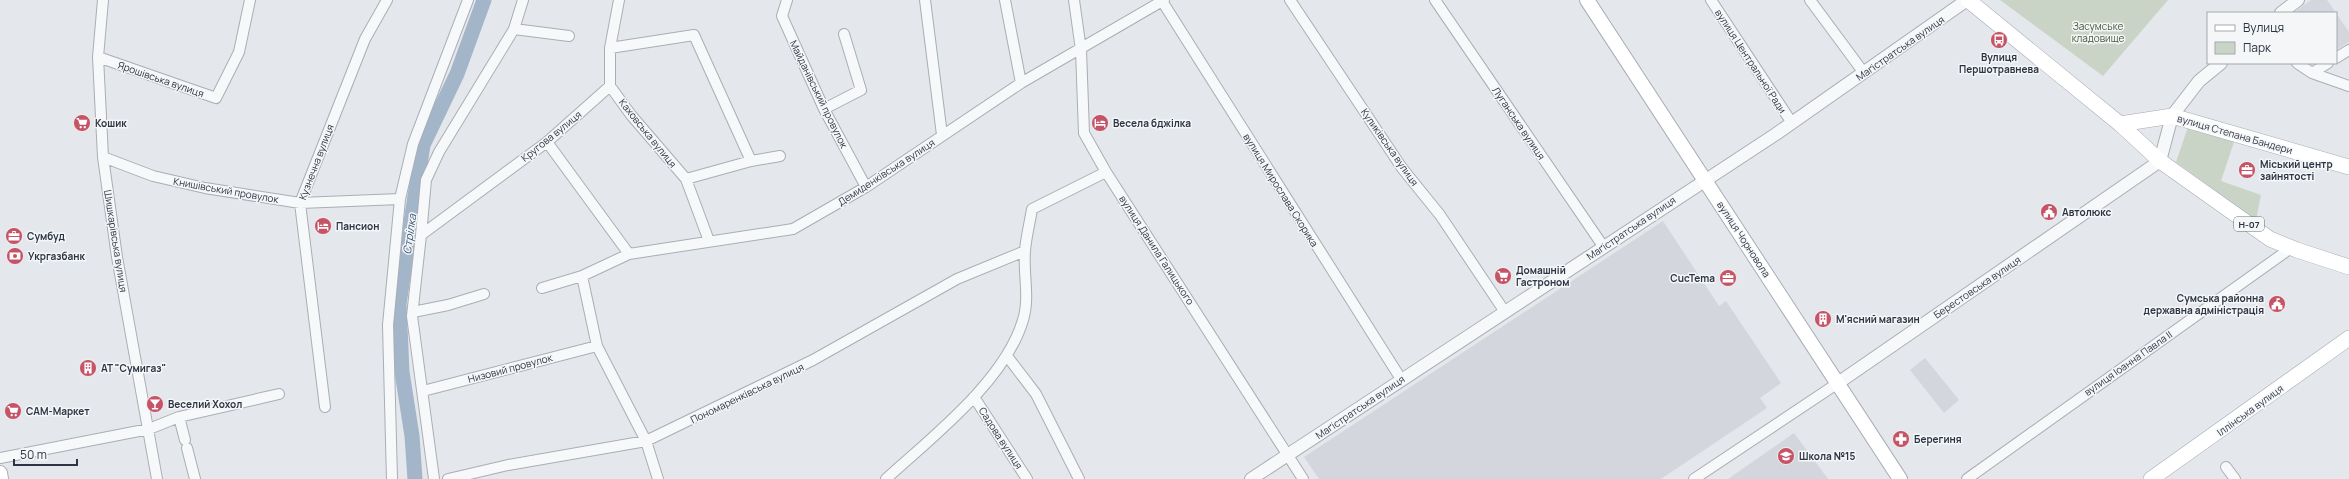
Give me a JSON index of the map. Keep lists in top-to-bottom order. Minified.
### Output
{"streets":{"main road":["вулиця Степана Бандери","Н-07","вулиця Чорновола","Іллінська вулиця"],"street":["Маґістратська вулиця","вулиця Центральної Ради","Ярошівська вулиця","Майданівський провулок","Луганська вулиця","Каховська вулиця","Кругова вулиця","Куликівська вулиця","Кузнечна вулиця","Демиденківська вулиця","Книшівський провулок","вулиця Мирослава Скорика","Шишкарівська вулиця","вулиця Данила Галицького","Берестовська вулиця","вулиця Іоанна Павла II","Низовий провулок","Пономаренківська вулиця","Садова вулиця"]},"crossings":[["Маґістратська вулиця","вулиця Центральної Ради"],["Маґістратська вулиця","Луганська вулиця"],["Маґістратська вулиця","Куликівська вулиця"],["Маґістратська вулиця","вулиця Мирослава Скорика"],["Маґістратська вулиця","Н-07"],["Маґістратська вулиця","вулиця Чорновола"],["Маґістратська вулиця","вулиця Данила Галицького"],["Ярошівська вулиця","Шишкарівська вулиця"],["Майданівський провулок","Демиденківська вулиця"],["Каховська вулиця","Кругова вулиця"],["Каховська вулиця","Демиденківська вулиця"],["вулиця Степана Бандери","Н-07"],["Кузнечна вулиця","Книшівський провулок"],["Демиденківська вулиця","вулиця Мирослава Скорика"],["Демиденківська вулиця","вулиця Данила Галицького"],["Книшівський провулок","Шишкарівська вулиця"],["Н-07","Берестовська вулиця"],["Н-07","вулиця Іоанна Павла II"],["вулиця Чорновола","Берестовська вулиця"]],"water":["Стрілка"],"parks":["Засумське кладовище"],"places":{"bus stop":["Вулиця Першотравнева"],"supermarket":["Кошик","Домашній Гастроном","САМ-Маркет"],"hotel":["Весела бджілка","Пансион"],"office":["Міський центр зайнятості","Сумбуд","CucTema"],"public building":["Автолюкс","Сумська районна державна адміністрація"],"bank":["Укргазбанк"],"building":["М'ясний магазин","АТ \"Сумигаз\""],"bar":["Веселий Хохол"],"pharmacy":["Берегиня"],"school or university":["Школа №15"]},"legend":["Вулиця","Парк"],"scale_bar":"50 m"}
